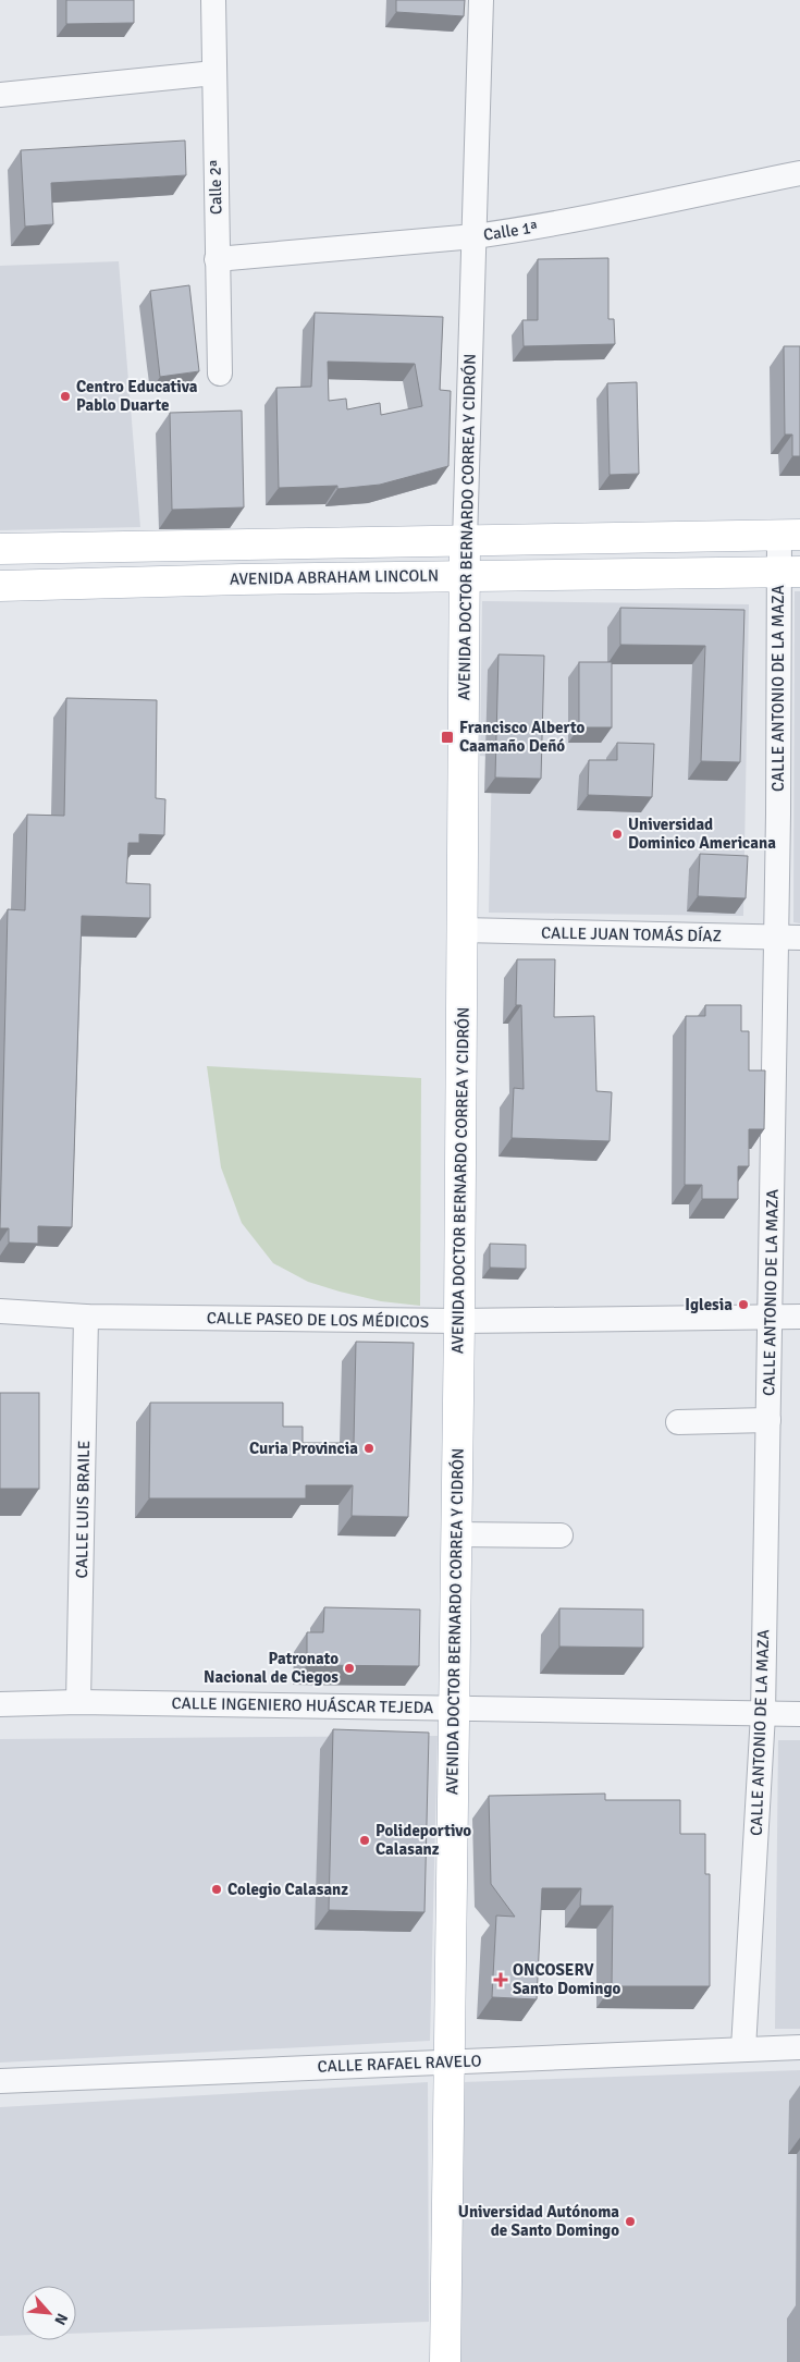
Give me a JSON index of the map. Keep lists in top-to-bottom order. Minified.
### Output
{"streets":{"main road":["AVENIDA DOCTOR BERNARDO CORREA Y CIDRÓN","AVENIDA ABRAHAM LINCOLN"],"street":["Calle 2ª","Calle 1ª","CALLE ANTONIO DE LA MAZA","CALLE JUAN TOMÁS DÍAZ","CALLE PASEO DE LOS MÉDICOS","CALLE LUIS BRAILE","CALLE INGENIERO HUÁSCAR TEJEDA","CALLE RAFAEL RAVELO"]},"crossings":[["Calle 2ª","Calle 1ª"],["Calle 1ª","AVENIDA DOCTOR BERNARDO CORREA Y CIDRÓN"],["AVENIDA DOCTOR BERNARDO CORREA Y CIDRÓN","AVENIDA ABRAHAM LINCOLN"],["AVENIDA DOCTOR BERNARDO CORREA Y CIDRÓN","CALLE JUAN TOMÁS DÍAZ"],["AVENIDA DOCTOR BERNARDO CORREA Y CIDRÓN","CALLE PASEO DE LOS MÉDICOS"],["AVENIDA DOCTOR BERNARDO CORREA Y CIDRÓN","CALLE INGENIERO HUÁSCAR TEJEDA"],["AVENIDA DOCTOR BERNARDO CORREA Y CIDRÓN","CALLE RAFAEL RAVELO"],["AVENIDA ABRAHAM LINCOLN","CALLE ANTONIO DE LA MAZA"],["CALLE ANTONIO DE LA MAZA","CALLE JUAN TOMÁS DÍAZ"],["CALLE ANTONIO DE LA MAZA","CALLE PASEO DE LOS MÉDICOS"],["CALLE ANTONIO DE LA MAZA","CALLE INGENIERO HUÁSCAR TEJEDA"],["CALLE ANTONIO DE LA MAZA","CALLE RAFAEL RAVELO"],["CALLE PASEO DE LOS MÉDICOS","CALLE LUIS BRAILE"],["CALLE LUIS BRAILE","CALLE INGENIERO HUÁSCAR TEJEDA"]],"places":{"other":["Centro Educativa Pablo Duarte","Universidad Dominico Americana","Iglesia","Curia Provincia","Patronato Nacional de Ciegos","Polideportivo Calasanz","Colegio Calasanz","Universidad Autónoma de Santo Domingo"],"transit":["Francisco Alberto Caamaño Deñó"],"health":["ONCOSERV Santo Domingo"]},"north":"bottom right"}
